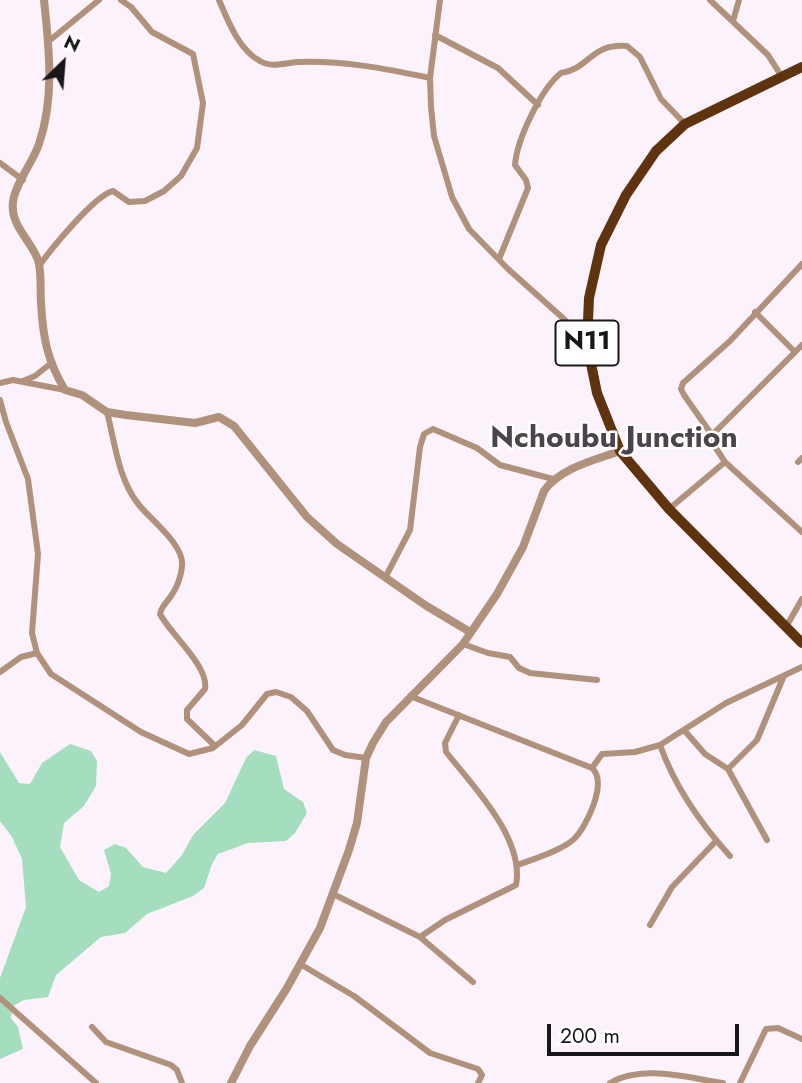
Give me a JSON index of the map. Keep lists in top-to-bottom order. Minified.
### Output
{"streets":{"highway":["N11"]},"districts":["Nchoubu Junction"],"scale_bar":"200 m","north":"top right"}
